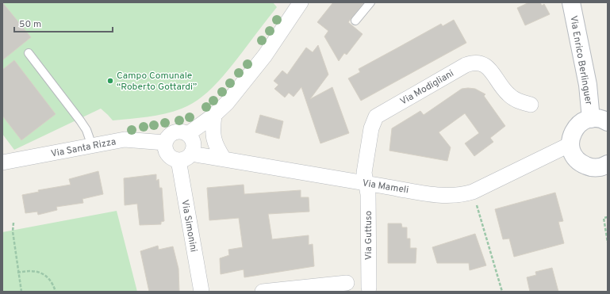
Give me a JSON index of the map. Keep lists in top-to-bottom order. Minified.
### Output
{"streets":{"street":["Via Enrico Berlinguer","Via Modigliani","Via Santa Rizza","Via Mameli","Via Simonini","Via Guttuso"]},"crossings":[["Via Enrico Berlinguer","Via Mameli"],["Via Modigliani","Via Mameli"],["Via Modigliani","Via Guttuso"],["Via Santa Rizza","Via Mameli"],["Via Santa Rizza","Via Simonini"],["Via Mameli","Via Simonini"],["Via Mameli","Via Guttuso"]],"places":["Campo Comunale “Roberto Gottardi”"],"scale_bar":"50 m"}
